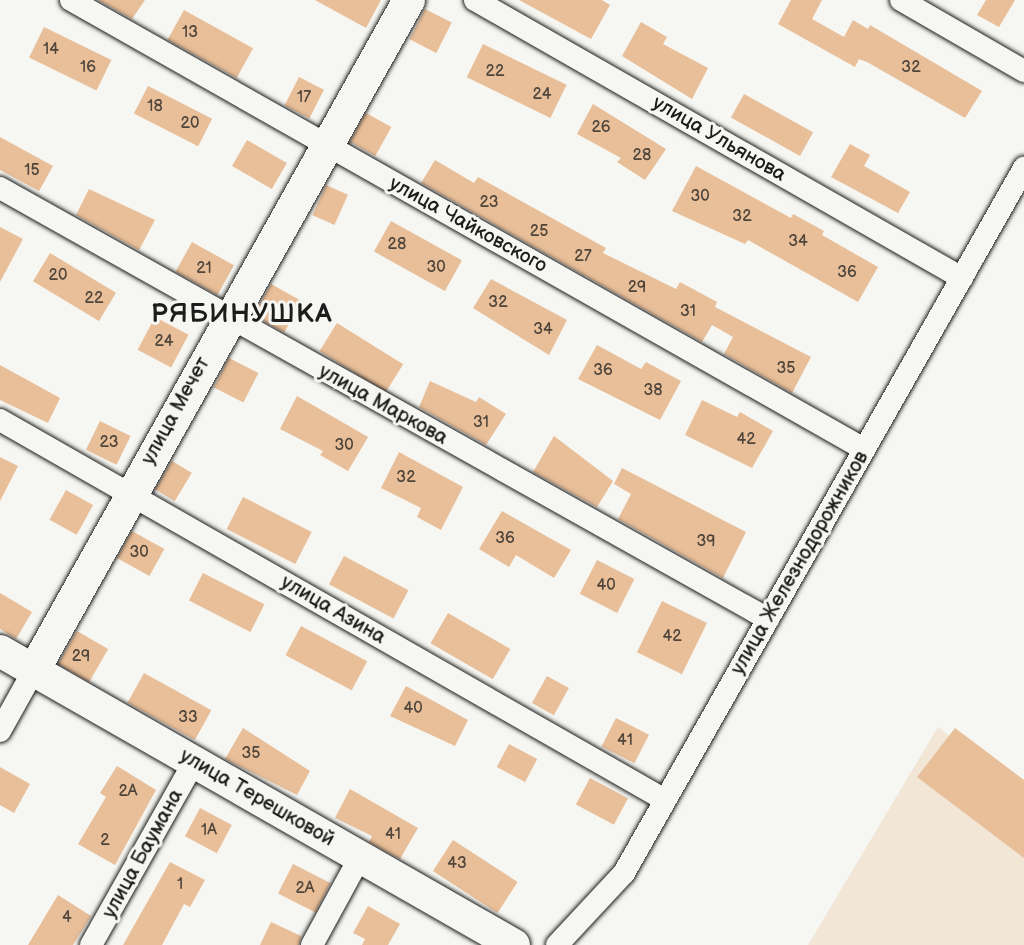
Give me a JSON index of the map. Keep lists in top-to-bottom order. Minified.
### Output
{"streets":{"street":["улица Ульянова","улица Чайковского","улица Маркова","улица Мечет","улица Железнодорожников","улица Азина","улица Терешковой","улица Баумана"]},"crossings":[["улица Ульянова","улица Железнодорожников"],["улица Чайковского","улица Мечет"],["улица Чайковского","улица Железнодорожников"],["улица Маркова","улица Мечет"],["улица Маркова","улица Железнодорожников"],["улица Мечет","улица Азина"],["улица Мечет","улица Терешковой"],["улица Железнодорожников","улица Азина"],["улица Терешковой","улица Баумана"]],"districts":["РЯБИНУШКА"],"house_numbers":["13","14","16","32","22","24","17","18","20","26","28","15","30","23","32","25","34","28","27","30","21","36","20","29","22","32","31","34","24","35","36","38","31","42","23","30","32","36","39","30","40","42","29","40","33","41","35","2А","1А","41","2","43","1","2А","4"]}
